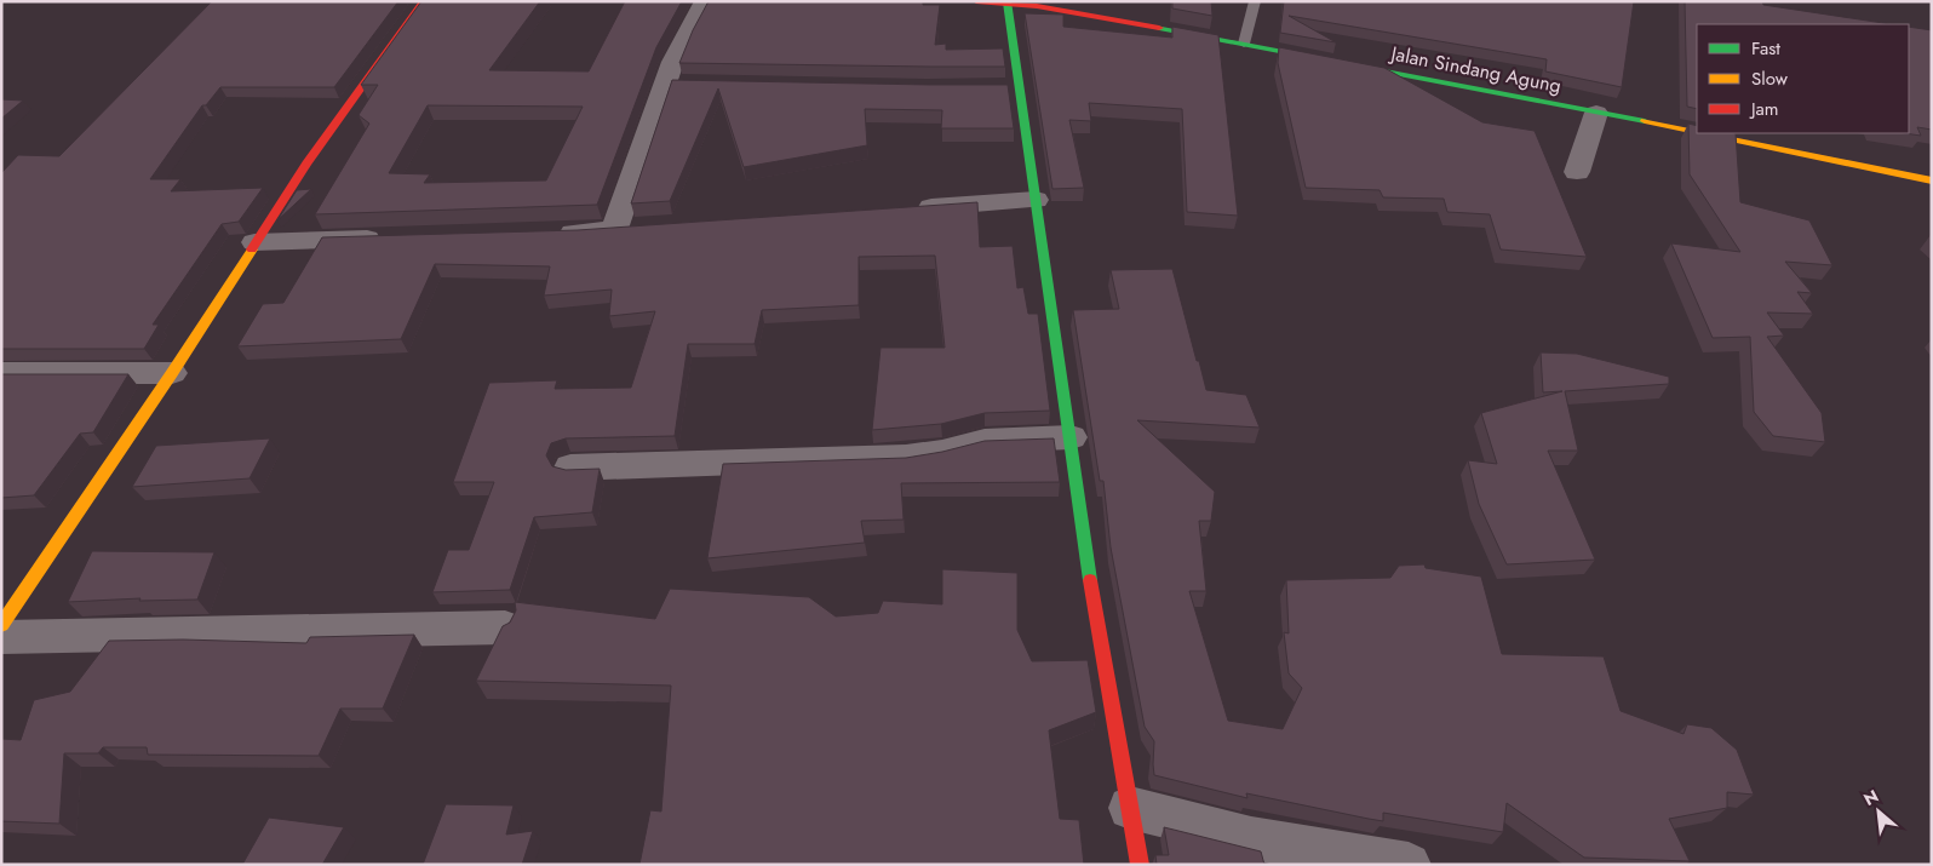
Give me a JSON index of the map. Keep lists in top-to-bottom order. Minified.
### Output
{"streets":{"street":["Jalan Sindang Agung"]},"legend":["Fast","Slow","Jam"],"north":"top left"}
